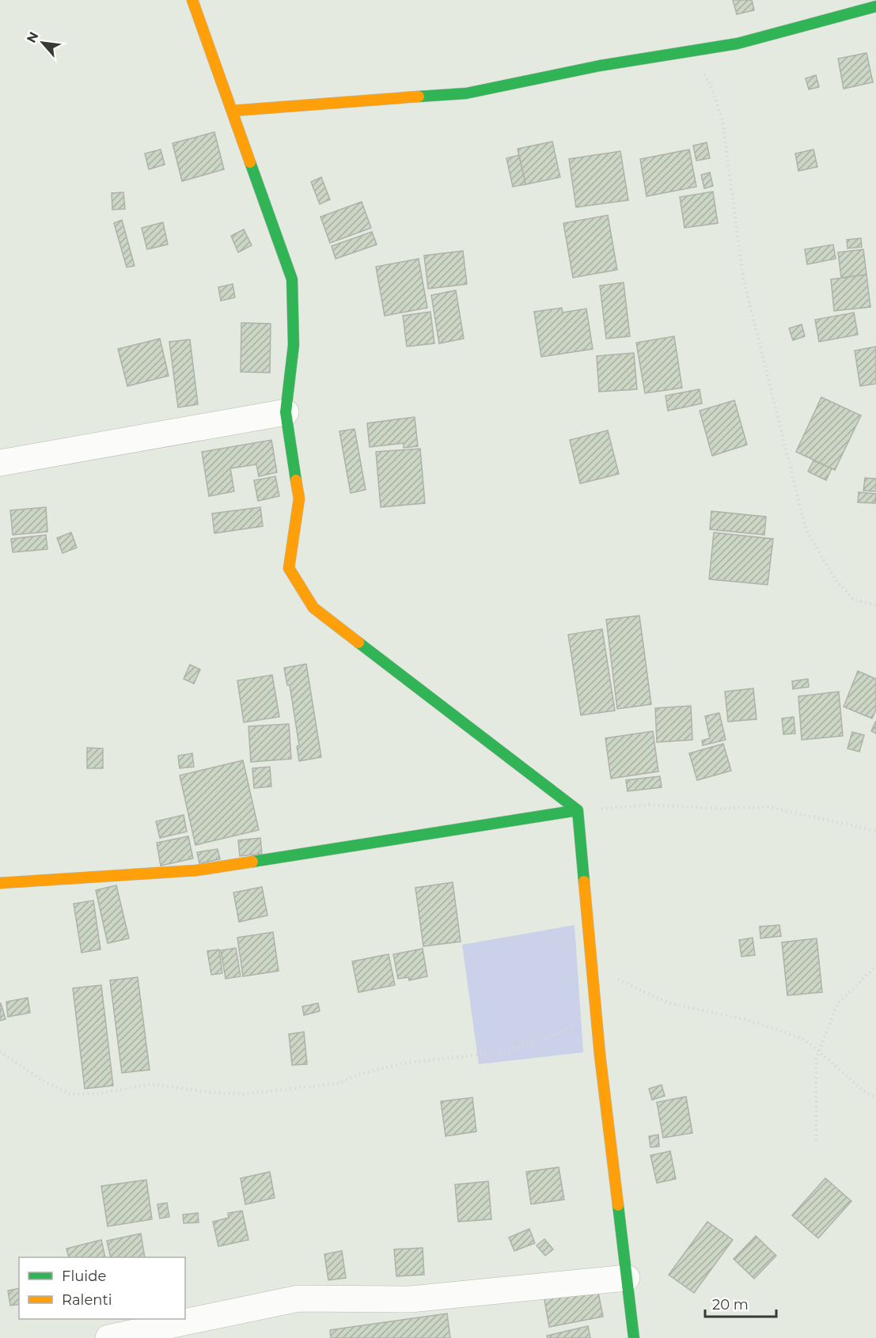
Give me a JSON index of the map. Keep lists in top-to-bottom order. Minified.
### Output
{"legend":["Fluide","Ralenti"],"scale_bar":"20 m","north":"top left"}
